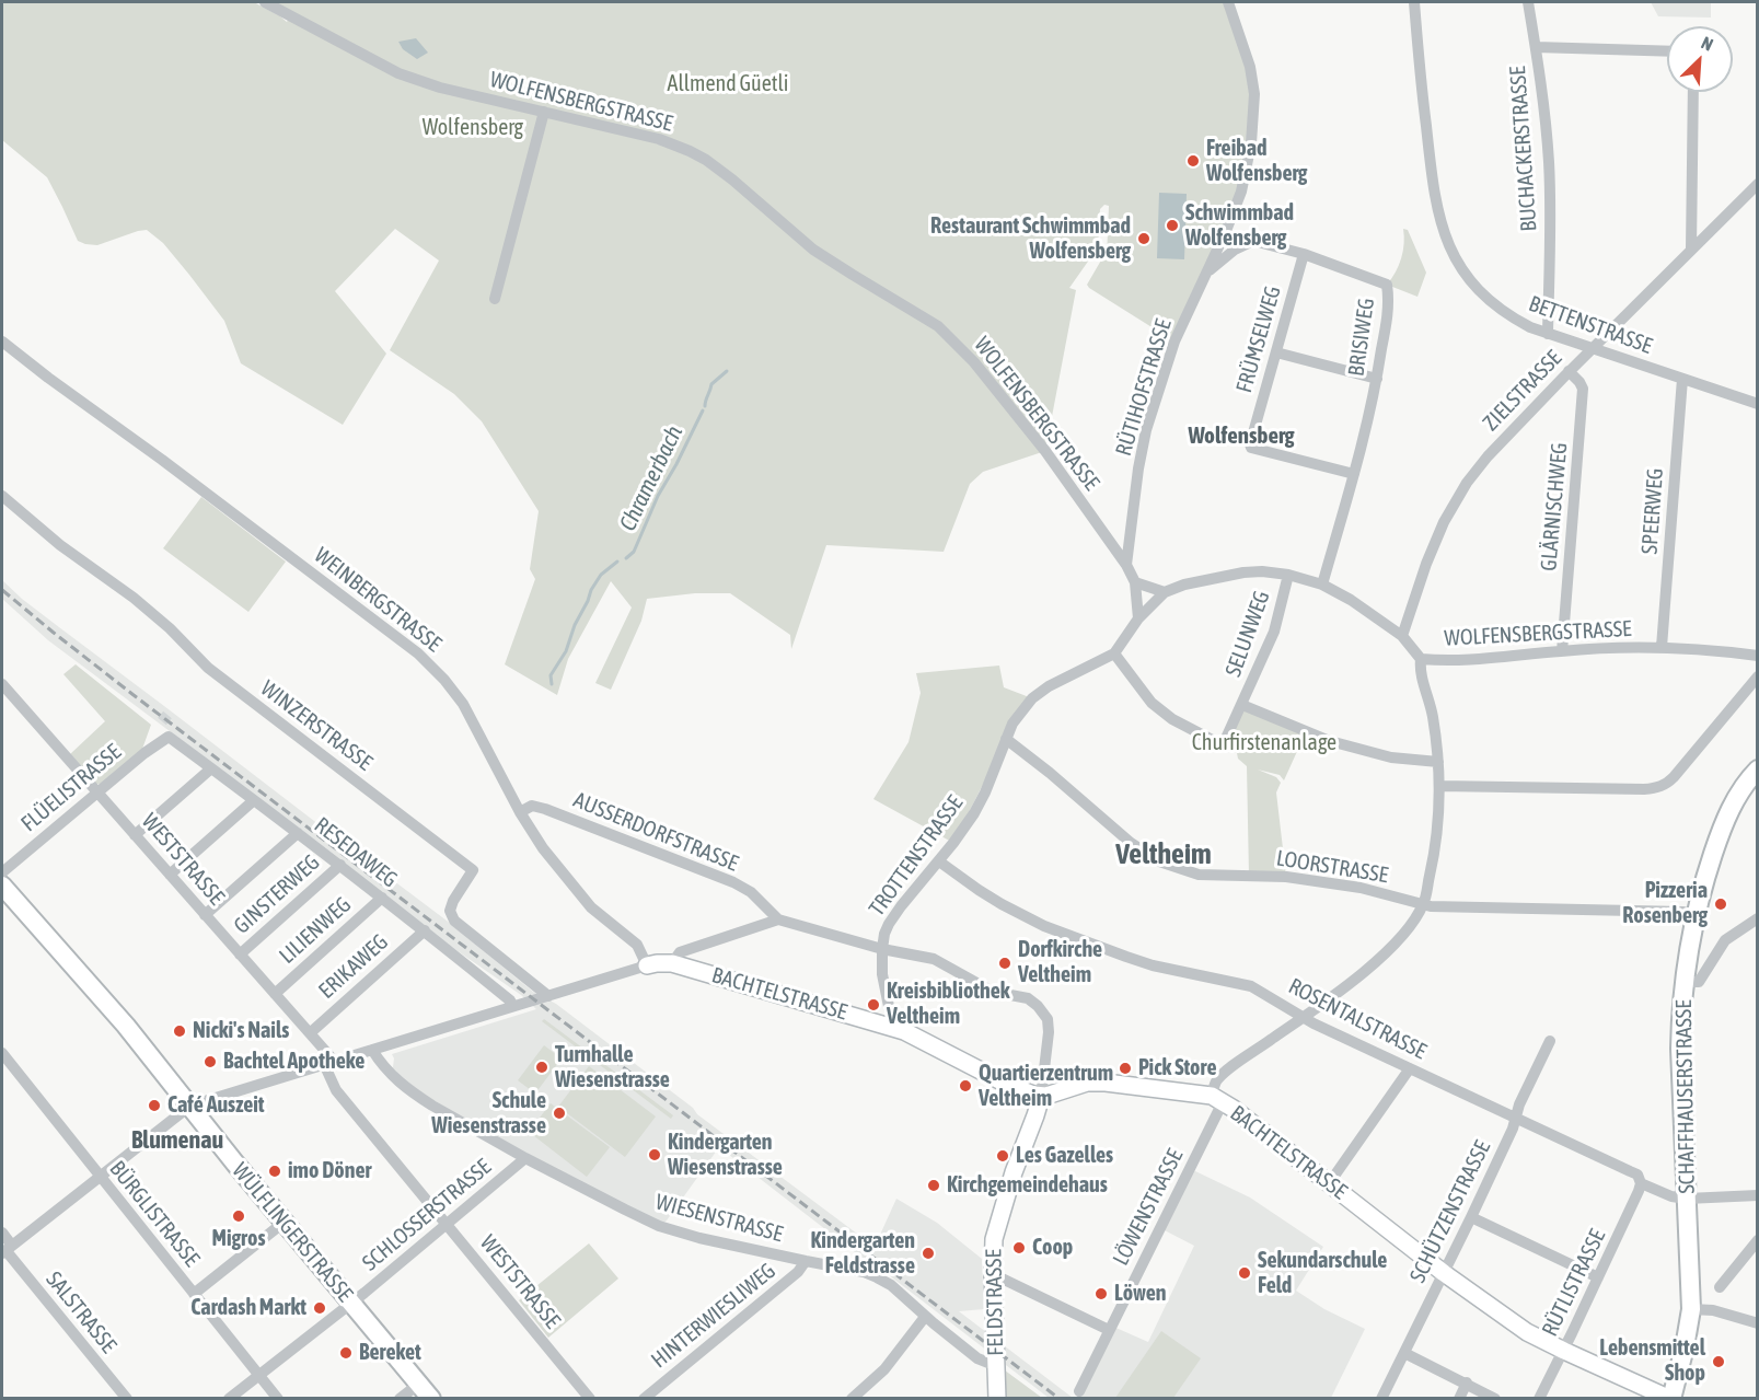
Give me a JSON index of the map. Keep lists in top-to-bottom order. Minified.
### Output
{"streets":{"main road":["SCHAFFHAUSERSTRASSE","WÜLFLINGERSTRASSE"],"street":["WOLFENSBERGSTRASSE","BUCHACKERSTRASSE","BETTENSTRASSE","BRISIWEG","FRÜMSELWEG","RÜTIHOFSTRASSE","ZIELSTRASSE","GLÄRNISCHWEG","SPEERWEG","WEINBERGSTRASSE","SELUNWEG","WINZERSTRASSE","FLÜELISTRASSE","AUSSERDORFSTRASSE","RESEDAWEG","TROTTENSTRASSE","WESTSTRASSE","LOORSTRASSE","GINSTERWEG","LILIENWEG","ERIKAWEG","BACHTELSTRASSE","ROSENTALSTRASSE","LÖWENSTRASSE","SCHÜTZENSTRASSE","BÜRGLISTRASSE","SCHLOSSERSTRASSE","WIESENSTRASSE","RÜTLISTRASSE","FELDSTRASSE","SALSTRASSE","HINTERWIESLIWEG"]},"crossings":[["WOLFENSBERGSTRASSE","BRISIWEG"],["WOLFENSBERGSTRASSE","RÜTIHOFSTRASSE"],["WOLFENSBERGSTRASSE","ZIELSTRASSE"],["WOLFENSBERGSTRASSE","GLÄRNISCHWEG"],["WOLFENSBERGSTRASSE","SPEERWEG"],["WOLFENSBERGSTRASSE","SELUNWEG"],["WOLFENSBERGSTRASSE","TROTTENSTRASSE"],["BUCHACKERSTRASSE","BETTENSTRASSE"],["BETTENSTRASSE","ZIELSTRASSE"],["BETTENSTRASSE","SPEERWEG"],["BRISIWEG","FRÜMSELWEG"],["BRISIWEG","RÜTIHOFSTRASSE"],["ZIELSTRASSE","GLÄRNISCHWEG"],["WEINBERGSTRASSE","AUSSERDORFSTRASSE"],["WEINBERGSTRASSE","BACHTELSTRASSE"],["SELUNWEG","TROTTENSTRASSE"],["WINZERSTRASSE","BACHTELSTRASSE"],["FLÜELISTRASSE","RESEDAWEG"],["FLÜELISTRASSE","WESTSTRASSE"],["AUSSERDORFSTRASSE","TROTTENSTRASSE"],["AUSSERDORFSTRASSE","BACHTELSTRASSE"],["AUSSERDORFSTRASSE","FELDSTRASSE"],["RESEDAWEG","GINSTERWEG"],["RESEDAWEG","LILIENWEG"],["RESEDAWEG","ERIKAWEG"],["RESEDAWEG","BACHTELSTRASSE"],["TROTTENSTRASSE","LOORSTRASSE"],["TROTTENSTRASSE","BACHTELSTRASSE"],["TROTTENSTRASSE","ROSENTALSTRASSE"],["WESTSTRASSE","GINSTERWEG"],["WESTSTRASSE","LILIENWEG"],["WESTSTRASSE","ERIKAWEG"],["WESTSTRASSE","BACHTELSTRASSE"],["WESTSTRASSE","SCHLOSSERSTRASSE"],["LOORSTRASSE","SCHAFFHAUSERSTRASSE"],["BACHTELSTRASSE","SCHAFFHAUSERSTRASSE"],["BACHTELSTRASSE","LÖWENSTRASSE"],["BACHTELSTRASSE","SCHÜTZENSTRASSE"],["BACHTELSTRASSE","WIESENSTRASSE"],["BACHTELSTRASSE","WÜLFLINGERSTRASSE"],["BACHTELSTRASSE","RÜTLISTRASSE"],["BACHTELSTRASSE","FELDSTRASSE"],["ROSENTALSTRASSE","SCHAFFHAUSERSTRASSE"],["ROSENTALSTRASSE","SCHÜTZENSTRASSE"],["ROSENTALSTRASSE","RÜTLISTRASSE"],["BÜRGLISTRASSE","SCHLOSSERSTRASSE"],["SCHLOSSERSTRASSE","WIESENSTRASSE"],["SCHLOSSERSTRASSE","WÜLFLINGERSTRASSE"],["WIESENSTRASSE","FELDSTRASSE"],["WIESENSTRASSE","HINTERWIESLIWEG"]],"districts":["Wolfensberg","Veltheim","Blumenau"],"water":["Chramerbach"],"parks":["Allmend Güetli","Wolfensberg","Churfirstenanlage"],"places":["Freibad Wolfensberg","Schwimmbad Wolfensberg","Restaurant Schwimmbad Wolfensberg","Pizzeria Rosenberg","Dorfkirche Veltheim","Kreisbibliothek Veltheim","Nicki's Nails","Bachtel Apotheke","Turnhalle Wiesenstrasse","Pick Store","Quartierzentrum Veltheim","Café Auszeit","Schule Wiesenstrasse","Kindergarten Wiesenstrasse","Les Gazelles","imo Döner","Kirchgemeindehaus","Migros","Coop","Kindergarten Feldstrasse","Sekundarschule Feld","Löwen","Cardash Markt","Bereket","Lebensmittel Shop"],"north":"top right"}
